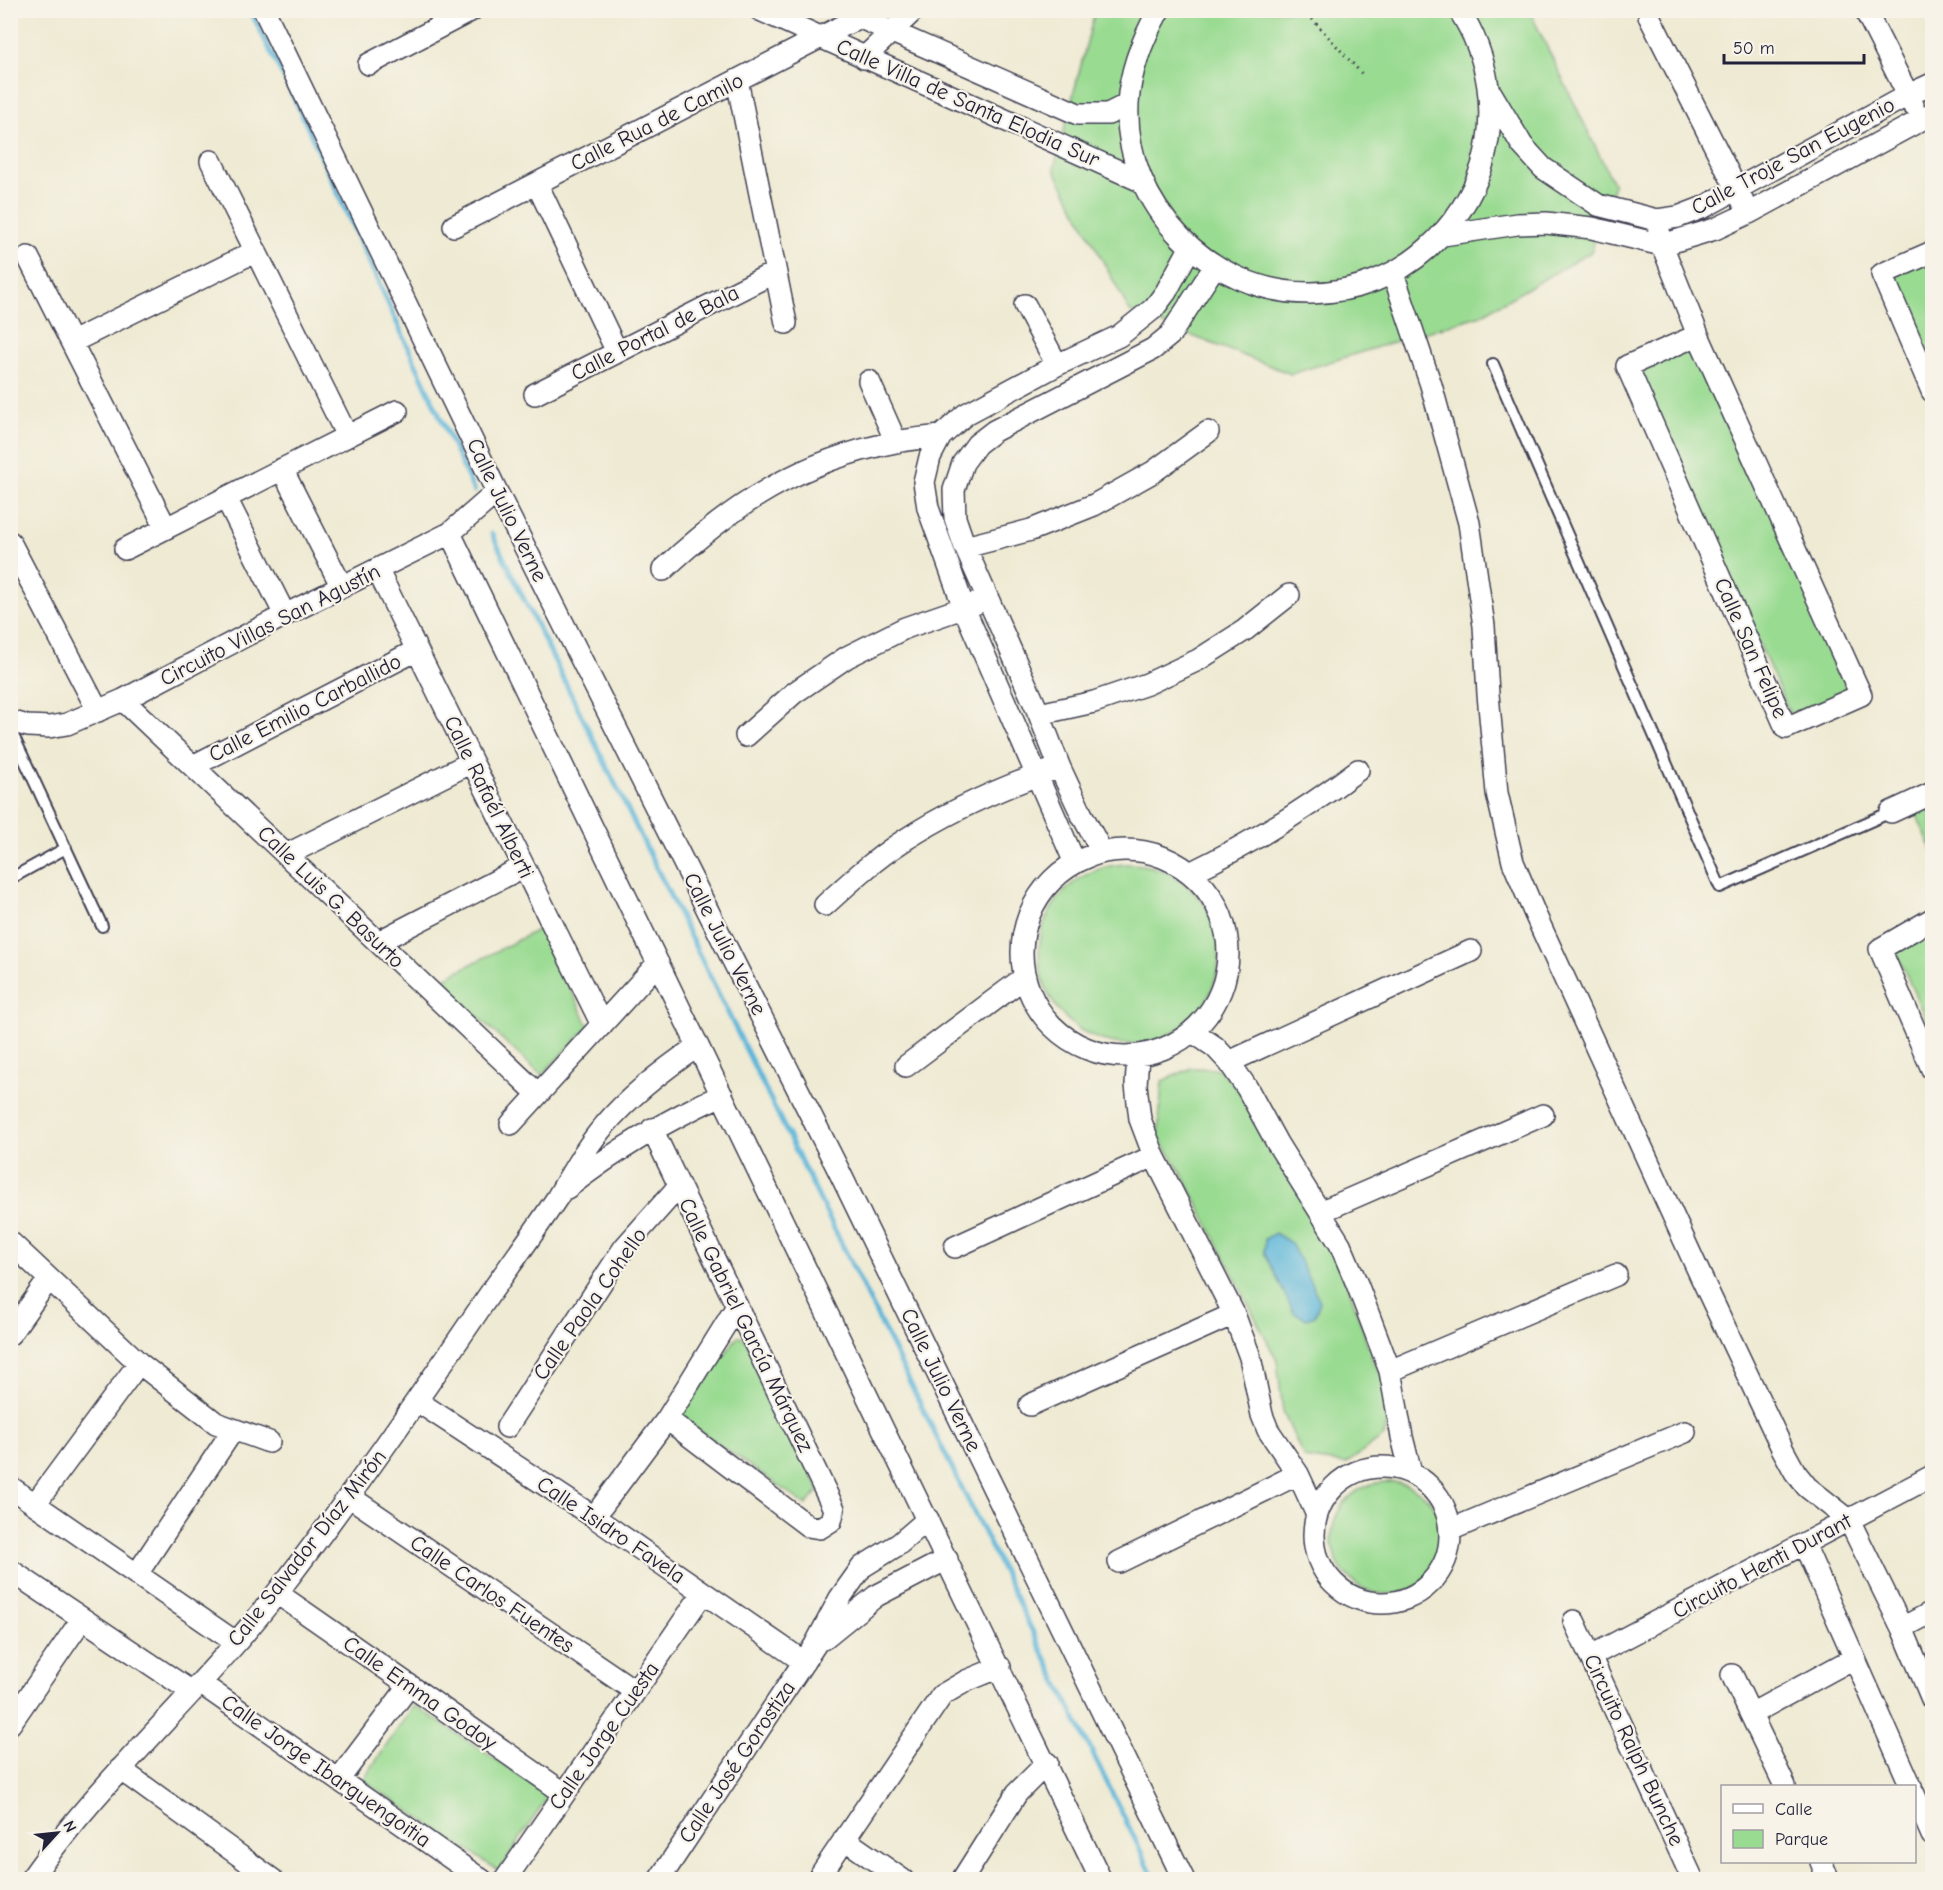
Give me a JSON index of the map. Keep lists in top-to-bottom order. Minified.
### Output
{"streets":{"street":["Calle Villa de Santa Elodia Sur","Calle Rua de Camilo","Calle Troje San Eugenio","Calle Portal de Bala","Calle Julio Verne","Circuito Villas San Agustín","Calle San Felipe","Calle Emilio Carballido","Calle Rafaél Alberti","Calle Luis G. Basurto","Calle Paola Cohello","Calle Gabriel García Márquez","Calle Isidro Favela","Calle Salvador Díaz Mirón","Circuito Henti Durant","Calle Carlos Fuentes","Calle Emma Godoy","Calle Jorge Cuesta","Circuito Ralph Bunche","Calle José Gorostiza","Calle Jorge Ibarguengoitia"]},"crossings":[["Calle Villa de Santa Elodia Sur","Calle Rua de Camilo"],["Calle Troje San Eugenio","Calle San Felipe"],["Calle Julio Verne","Circuito Villas San Agustín"],["Circuito Villas San Agustín","Calle Rafaél Alberti"],["Circuito Villas San Agustín","Calle Luis G. Basurto"],["Calle Emilio Carballido","Calle Rafaél Alberti"],["Calle Emilio Carballido","Calle Luis G. Basurto"],["Calle Paola Cohello","Calle Gabriel García Márquez"],["Calle Gabriel García Márquez","Calle Salvador Díaz Mirón"],["Calle Isidro Favela","Calle Salvador Díaz Mirón"],["Calle Isidro Favela","Calle Jorge Cuesta"],["Calle Isidro Favela","Calle José Gorostiza"],["Calle Salvador Díaz Mirón","Calle Carlos Fuentes"],["Calle Salvador Díaz Mirón","Calle Emma Godoy"],["Calle Salvador Díaz Mirón","Calle Jorge Ibarguengoitia"],["Circuito Henti Durant","Circuito Ralph Bunche"],["Calle Carlos Fuentes","Calle Jorge Cuesta"],["Calle Emma Godoy","Calle Jorge Cuesta"]],"legend":["Calle","Parque"],"scale_bar":"50 m","north":"top right"}
